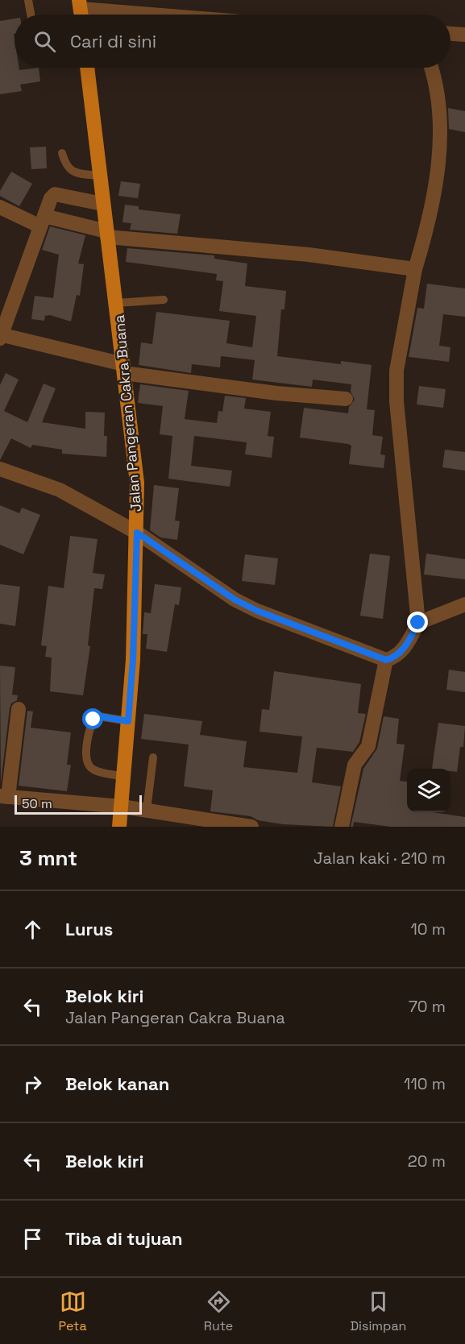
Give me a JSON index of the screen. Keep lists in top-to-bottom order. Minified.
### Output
{"streets":{"main road":["Jalan Pangeran Cakra Buana"]},"scale_bar":"50 m","page":{"search":"Cari di sini","scale":"50 m","heading":["3 mnt","Jalan kaki · 210 m"],"list":[["Lurus","10 m"],["Belok kiri","Jalan Pangeran Cakra Buana","70 m"],["Belok kanan","110 m"],["Belok kiri","20 m"],"Tiba di tujuan"],"nav":["Peta","Rute","Disimpan"]}}
